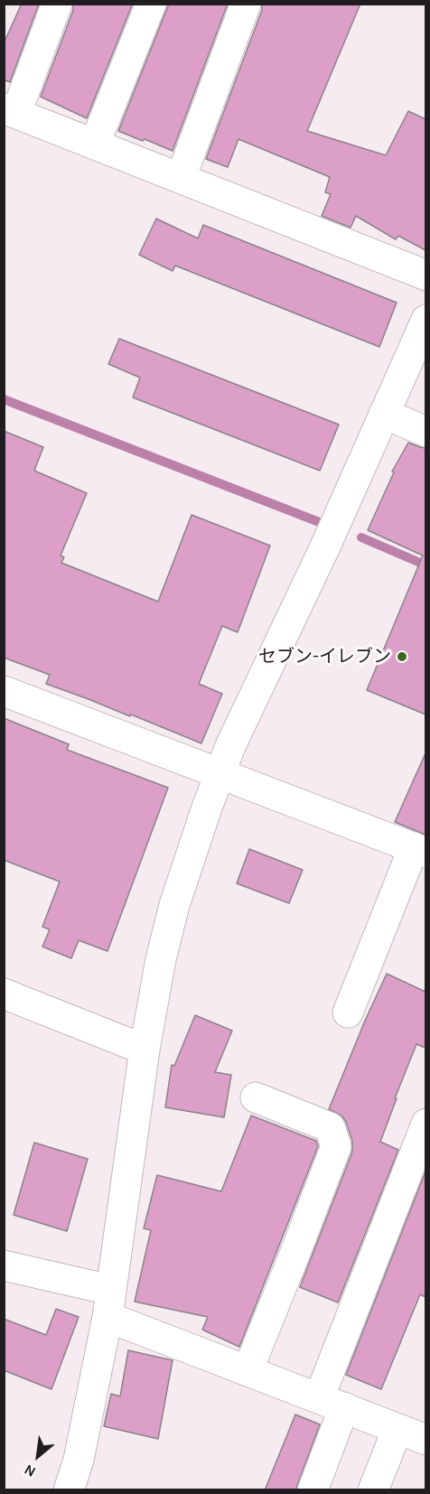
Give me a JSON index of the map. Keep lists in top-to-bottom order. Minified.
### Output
{"places":["セブン-イレブン"],"north":"bottom left"}
